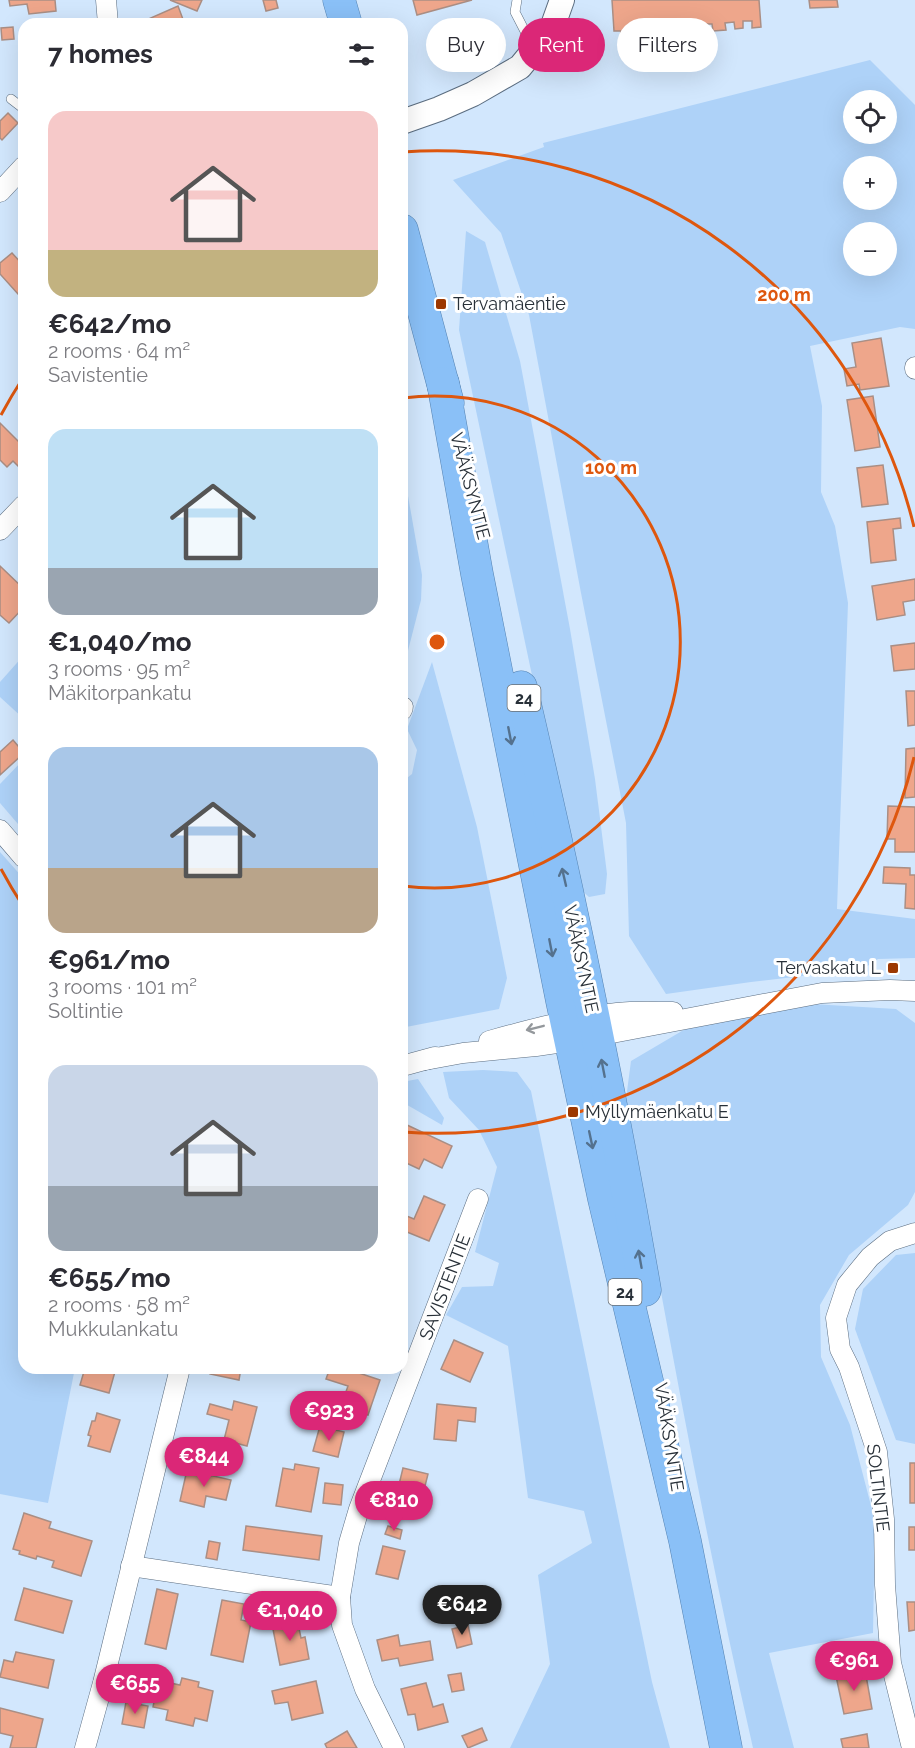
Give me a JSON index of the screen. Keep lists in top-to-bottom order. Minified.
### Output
{"streets":{"highway":["VÄÄKSYNTIE","24"],"street":["SAVISTENTIE","SOLTINTIE"]},"places":{"transit":["Tervamäentie","Tervaskatu L","Myllymäenkatu E"]},"page":{"chip":["Buy","Rent","Filters"],"heading":"7 homes","map_buttons":["+","−"],"list":[{"name":"€642/mo","note":"2 rooms · 64 m² · Savistentie"},{"name":"€1,040/mo","note":"3 rooms · 95 m² · Mäkitorpankatu"},{"name":"€961/mo","note":"3 rooms · 101 m² · Soltintie"},{"name":"€655/mo","note":"2 rooms · 58 m² · Mukkulankatu"}],"price":["€923","€844","€810","€642","€1,040","€961","€655"]},"rings":["200 m","100 m"]}
